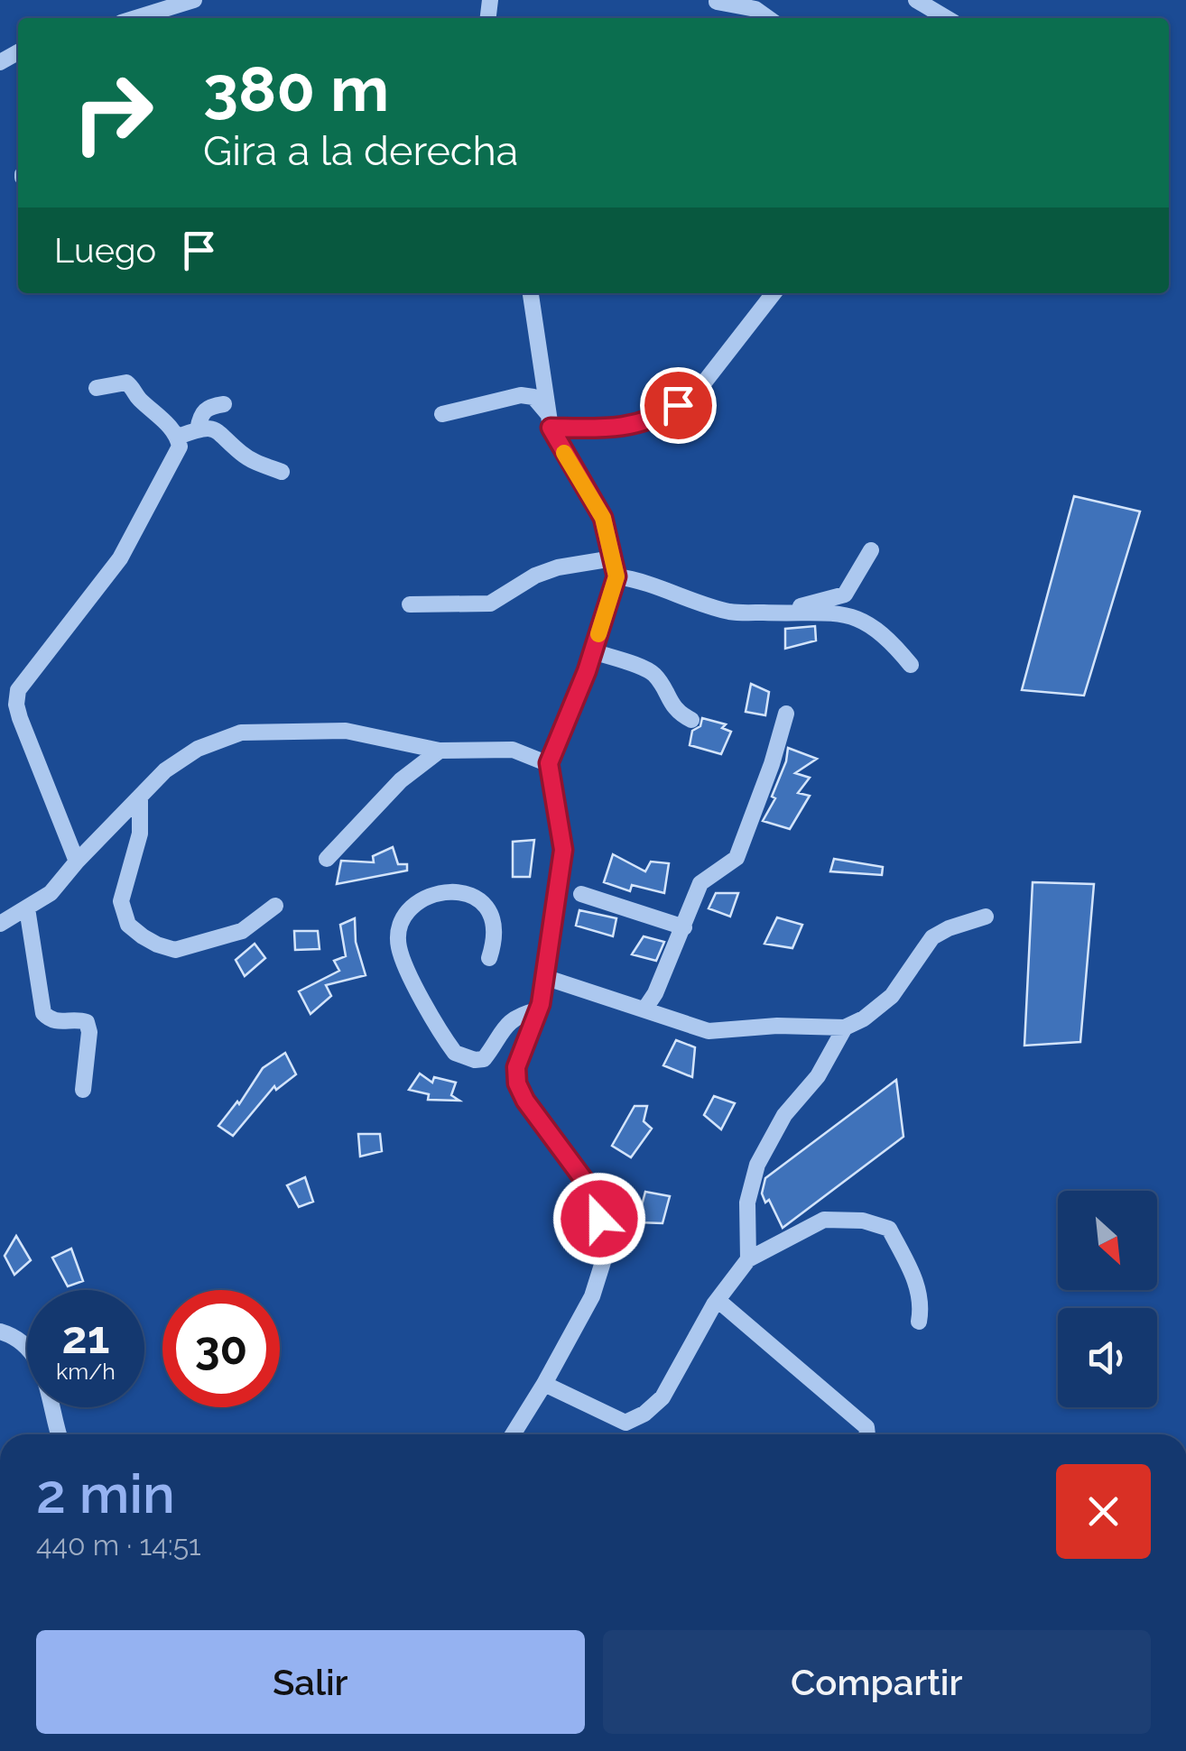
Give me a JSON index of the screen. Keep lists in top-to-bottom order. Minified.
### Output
{"north":"bottom right","page":{"turn":["380 m","Gira a la derecha"],"then":"Luego","speed":"21 km/h","limit":"30","heading":["2 min","440 m · 14:51"],"buttons":["Salir","Compartir"]}}
